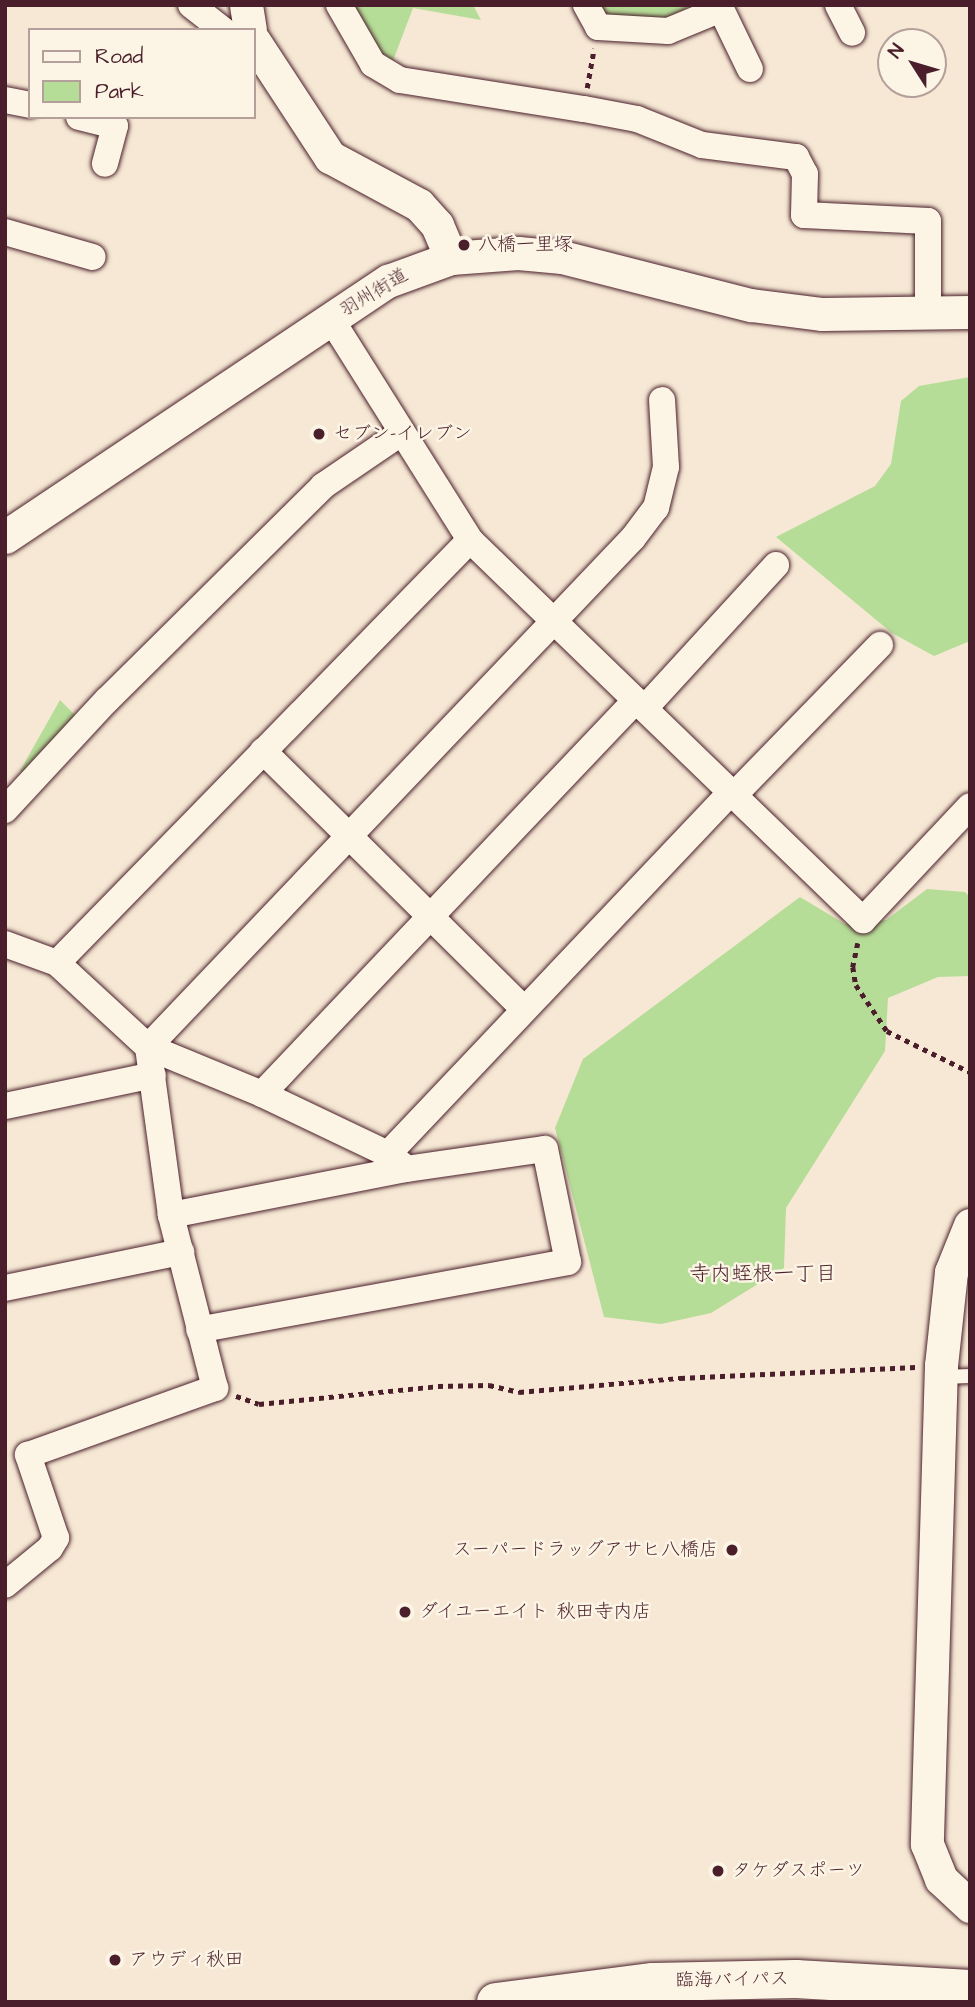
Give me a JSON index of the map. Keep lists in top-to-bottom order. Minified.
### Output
{"streets":{"highway":["臨海バイパス"],"street":["羽州街道"]},"districts":["寺内蛭根一丁目"],"places":["八橋一里塚","セブン-イレブン","スーパードラッグアサヒ八橋店","ダイユーエイト 秋田寺内店","タケダスポーツ","アウディ秋田"],"legend":["Road","Park"],"north":"top left"}
